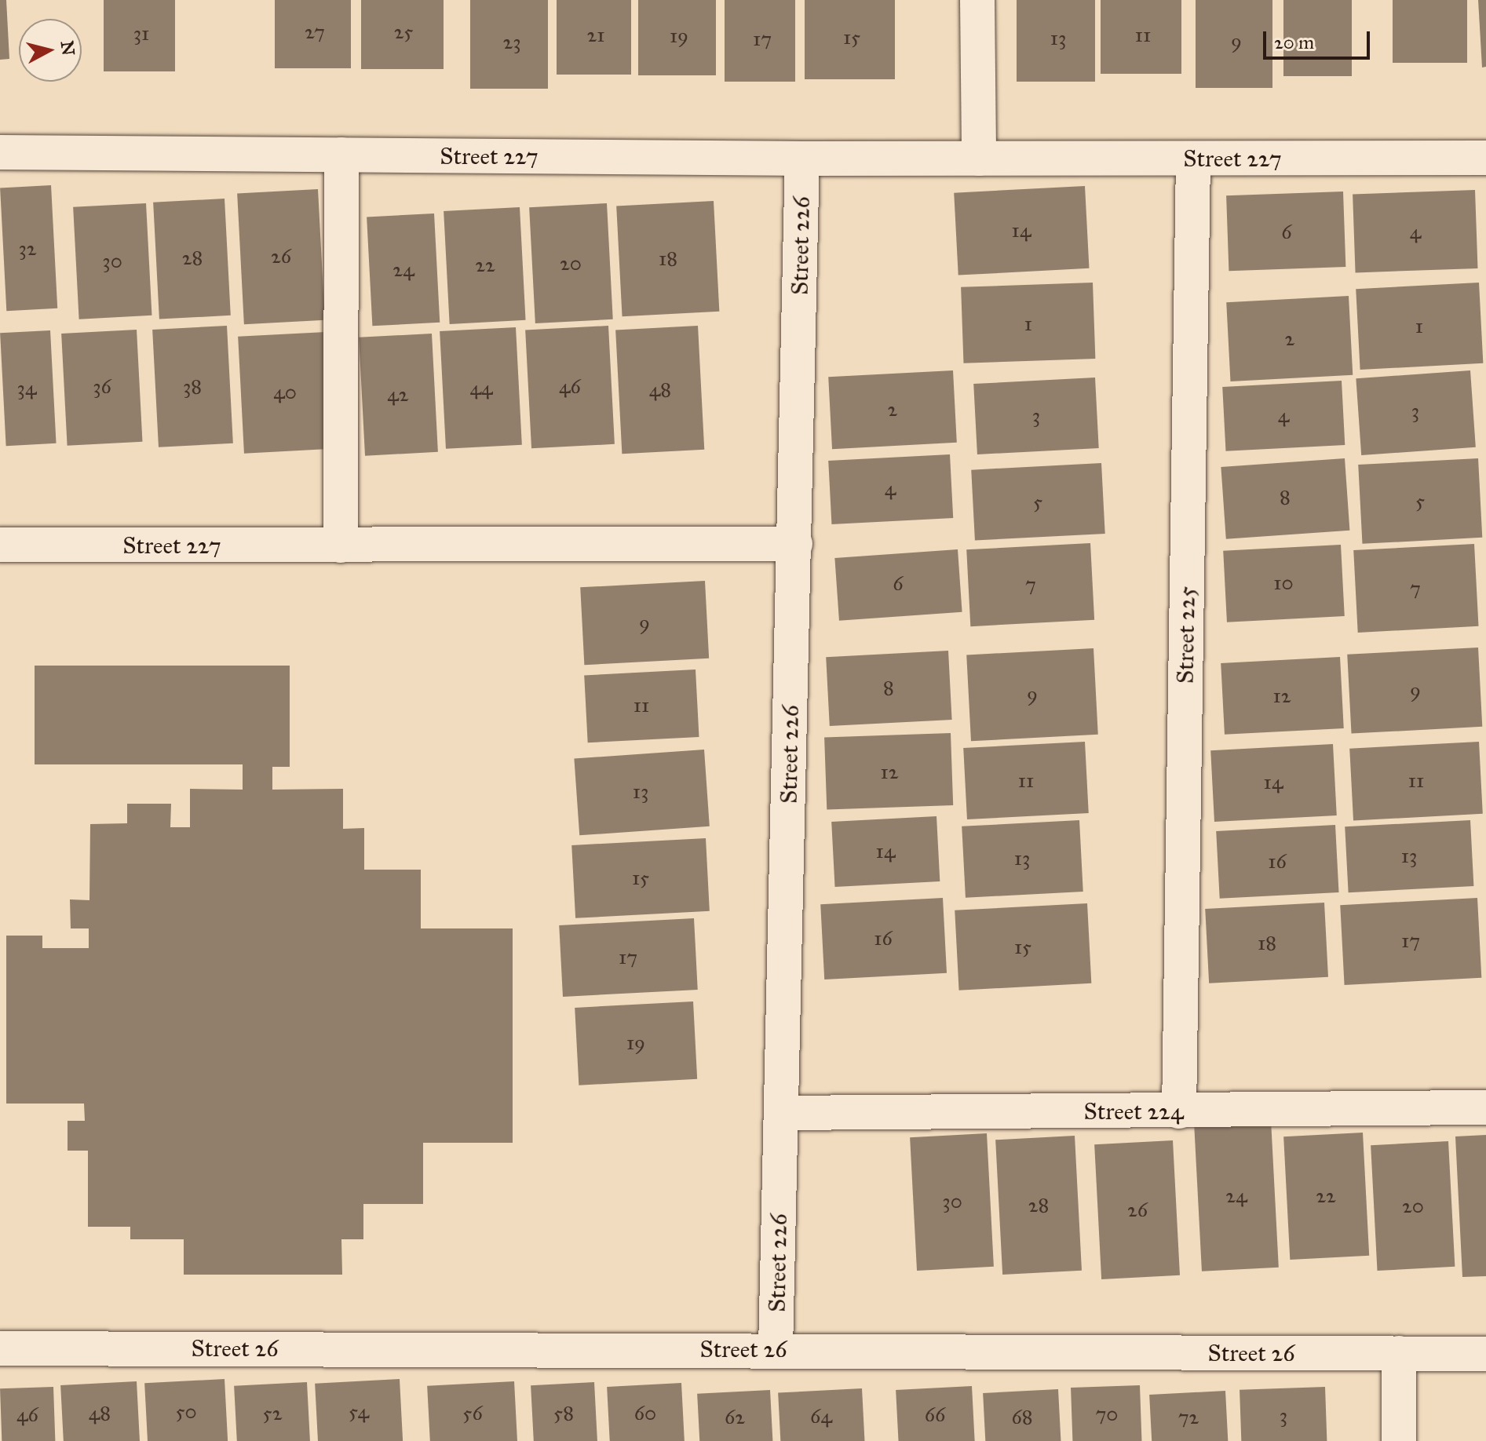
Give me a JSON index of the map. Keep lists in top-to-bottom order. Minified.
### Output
{"streets":{"street":["Street 227","Street 226","Street 225","Street 224","Street 26"]},"crossings":[["Street 227","Street 226"],["Street 227","Street 225"],["Street 226","Street 224"],["Street 226","Street 26"],["Street 225","Street 224"]],"house_numbers":["27","25","31","21","11","19","15","13","17","9","23","14","6","4","32","26","28","18","30","20","22","24","1","1","2","36","38","46","34","44","48","40","42","2","3","3","4","4","8","5","5","10","6","7","7","9","8","9","9","12","11","12","11","11","14","13","14","13","13","16","15","16","17","18","15","17","19","24","22","30","28","20","26","50","54","48","52","56","58","60","70","46","66","3","64","62","68","72"],"scale_bar":"20 m","north":"right"}
